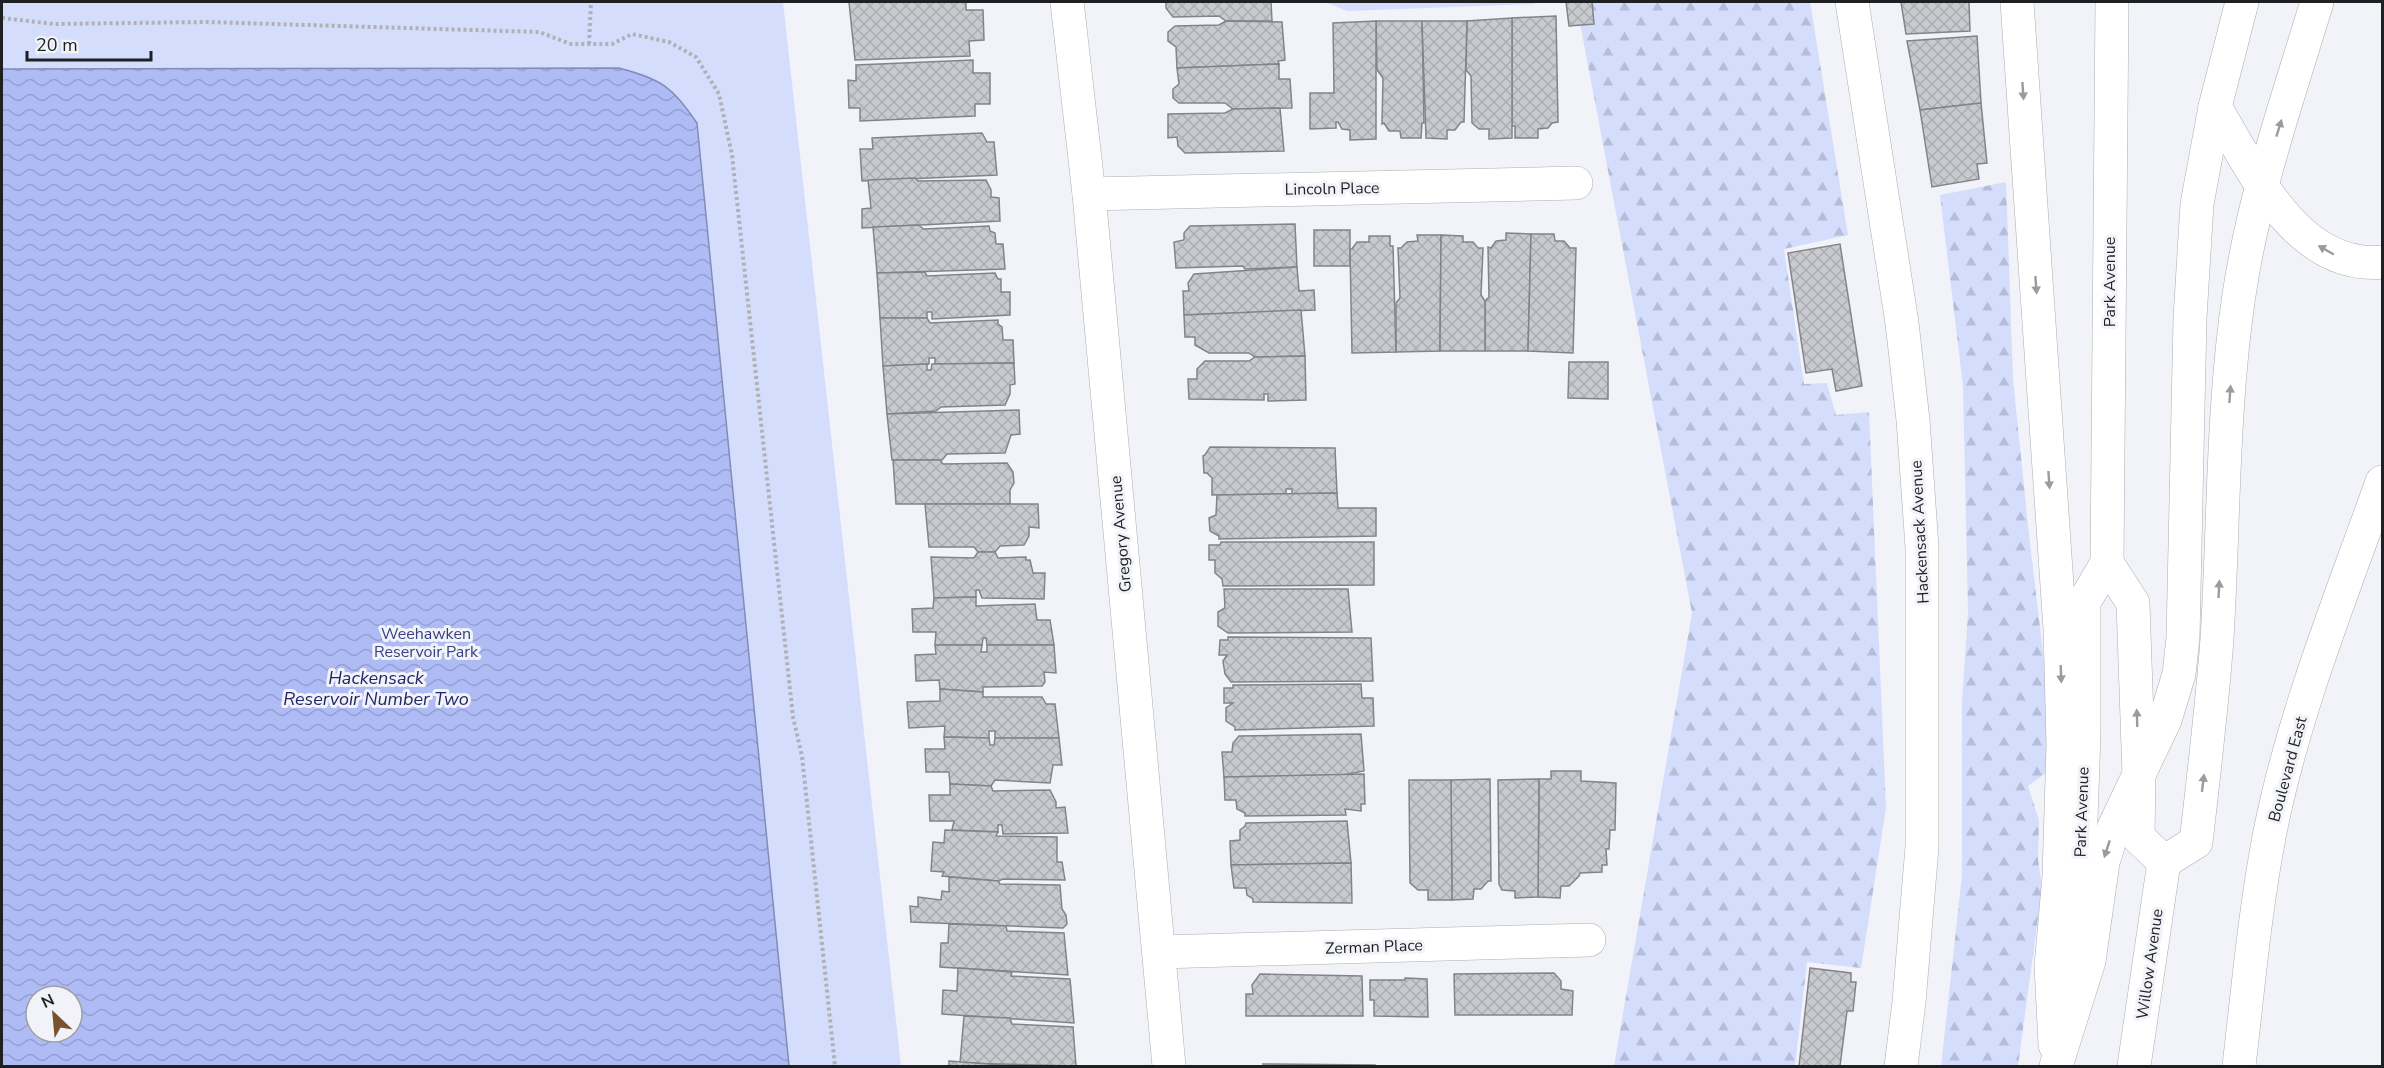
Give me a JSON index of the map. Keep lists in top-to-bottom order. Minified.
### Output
{"streets":{"main road":["Lincoln Place","Park Avenue","Hackensack Avenue","Gregory Avenue","Boulevard East","Zerman Place","Willow Avenue"]},"crossings":[["Lincoln Place","Gregory Avenue"],["Gregory Avenue","Zerman Place"]],"water":["Hackensack Reservoir Number Two"],"parks":["Weehawken Reservoir Park"],"scale_bar":"20 m","north":"top left"}
